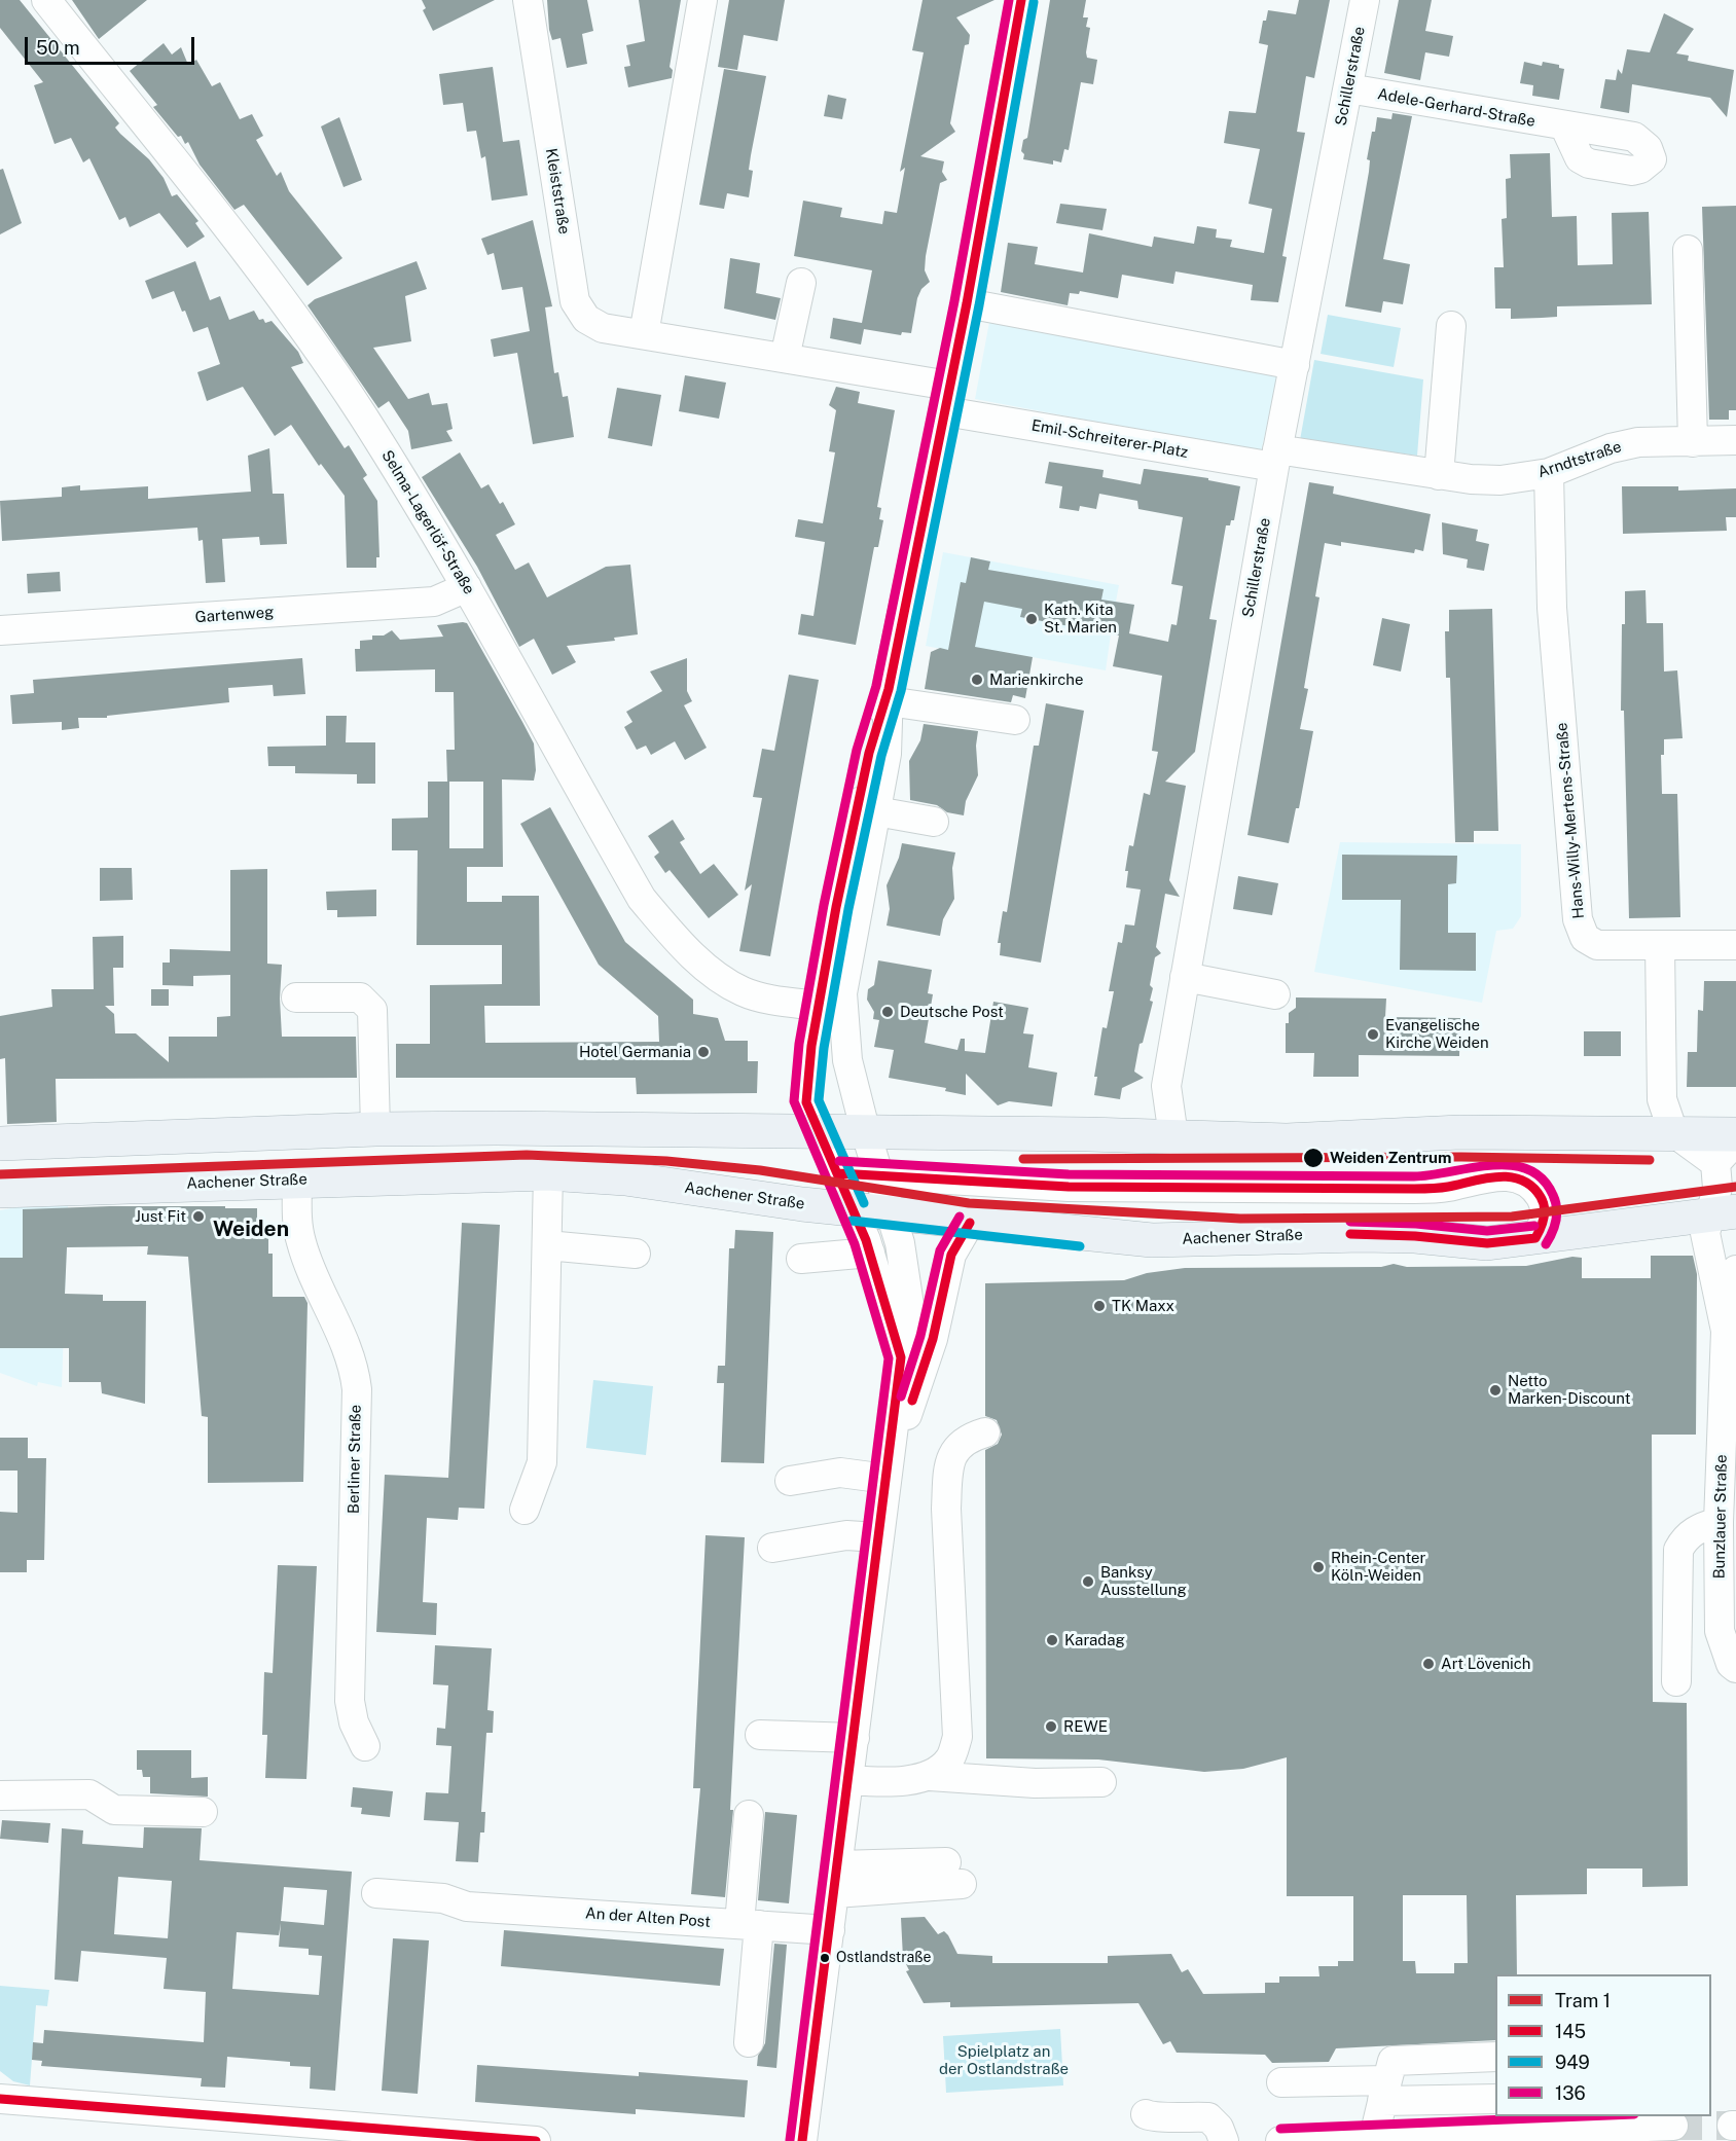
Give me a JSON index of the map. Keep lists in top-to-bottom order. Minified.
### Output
{"streets":{"main road":["Aachener Straße"],"street":["Schillerstraße","Adele-Gerhard-Straße","Kleiststraße","Emil-Schreiterer-Platz","Arndtstraße","Selma-Lagerlöf-Straße","Gartenweg","Hans-Willy-Mertens-Straße","Berliner Straße","Bunzlauer Straße","An der Alten Post"]},"crossings":[["Schillerstraße","Adele-Gerhard-Straße"],["Schillerstraße","Emil-Schreiterer-Platz"],["Schillerstraße","Arndtstraße"],["Kleiststraße","Emil-Schreiterer-Platz"],["Emil-Schreiterer-Platz","Arndtstraße"],["Arndtstraße","Hans-Willy-Mertens-Straße"],["Selma-Lagerlöf-Straße","Gartenweg"],["Aachener Straße","Berliner Straße"],["Aachener Straße","Bunzlauer Straße"]],"districts":["Weiden"],"parks":["Spielplatz an der Ostlandstraße"],"places":["Kath. Kita St. Marien","Marienkirche","Deutsche Post","Evangelische Kirche Weiden","Hotel Germania","Weiden Zentrum","Just Fit","TK Maxx","Netto Marken-Discount","Rhein-Center Köln-Weiden","Banksy Ausstellung","Karadag","Art Lövenich","REWE","Ostlandstraße"],"lines":["transit line 145","transit line 136","transit line 949","tram line 1"],"legend":["Tram 1","145","949","136"],"scale_bar":"50 m"}
